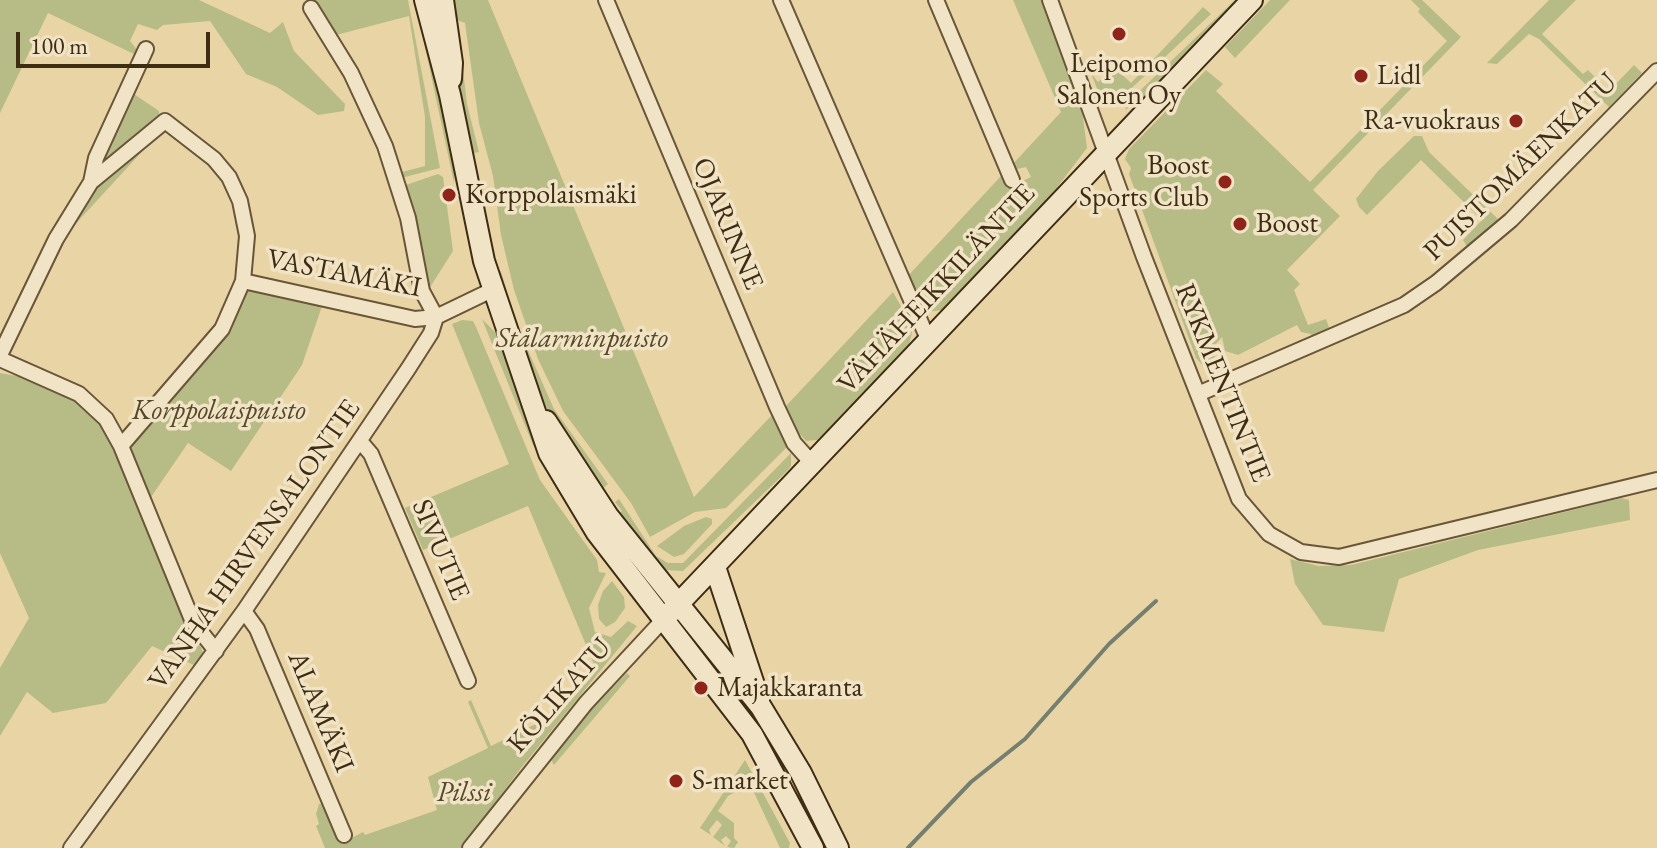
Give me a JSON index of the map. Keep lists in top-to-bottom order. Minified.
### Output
{"streets":{"main road":["VÄHÄHEIKKILÄNTIE"],"street":["PUISTOMÄENKATU","OJARINNE","VASTAMÄKI","RYKMENTINTIE","VANHA HIRVENSALONTIE","SIVUTIE","KÖLIKATU","ALAMÄKI"]},"crossings":[["PUISTOMÄENKATU","RYKMENTINTIE"],["OJARINNE","VÄHÄHEIKKILÄNTIE"],["VASTAMÄKI","VANHA HIRVENSALONTIE"],["VÄHÄHEIKKILÄNTIE","RYKMENTINTIE"],["VÄHÄHEIKKILÄNTIE","KÖLIKATU"],["VANHA HIRVENSALONTIE","SIVUTIE"],["VANHA HIRVENSALONTIE","ALAMÄKI"]],"parks":["Stålarminpuisto","Korppolaispuisto","Pilssi"],"places":["Leipomo Salonen Oy","Lidl","Ra-vuokraus","Boost Sports Club","Korppolaismäki","Boost","Majakkaranta","S-market"],"scale_bar":"100 m"}
